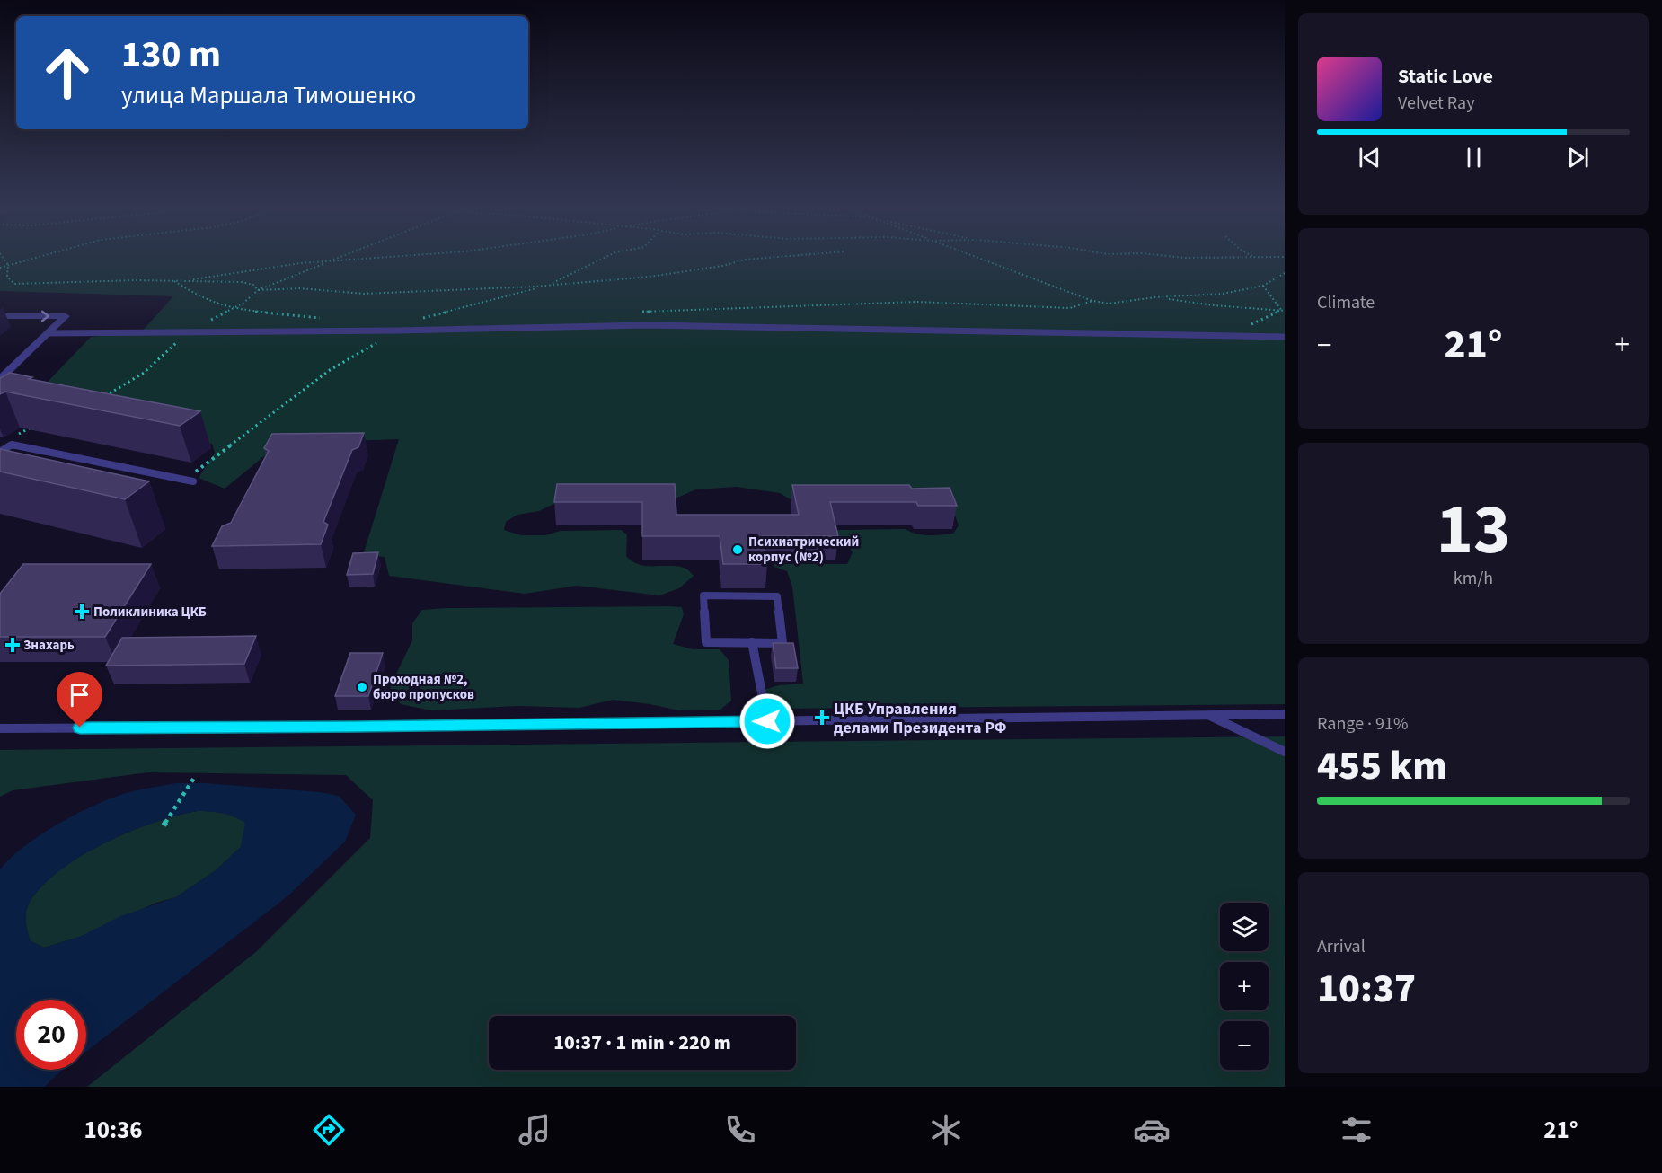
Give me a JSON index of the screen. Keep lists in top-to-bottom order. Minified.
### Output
{"places":{"other":["Психиатрический корпус (№2)","Проходная №2, бюро пропусков"],"health":["Поликлиника ЦКБ","Знахарь","ЦКБ Управления делами Президента РФ"]},"page":{"turn":["130 m","улица Маршала Тимошенко"],"song":["Static Love","Velvet Ray"],"tile":["Climate",["13","km/h"],["Range · 91%","455 km"],["Arrival","10:37"]],"heat":["−","21°","+"],"map_buttons":["+","−"],"limit":"20","trip":"10:37 · 1 min · 220 m","tabs":["10:36","21°"]}}
